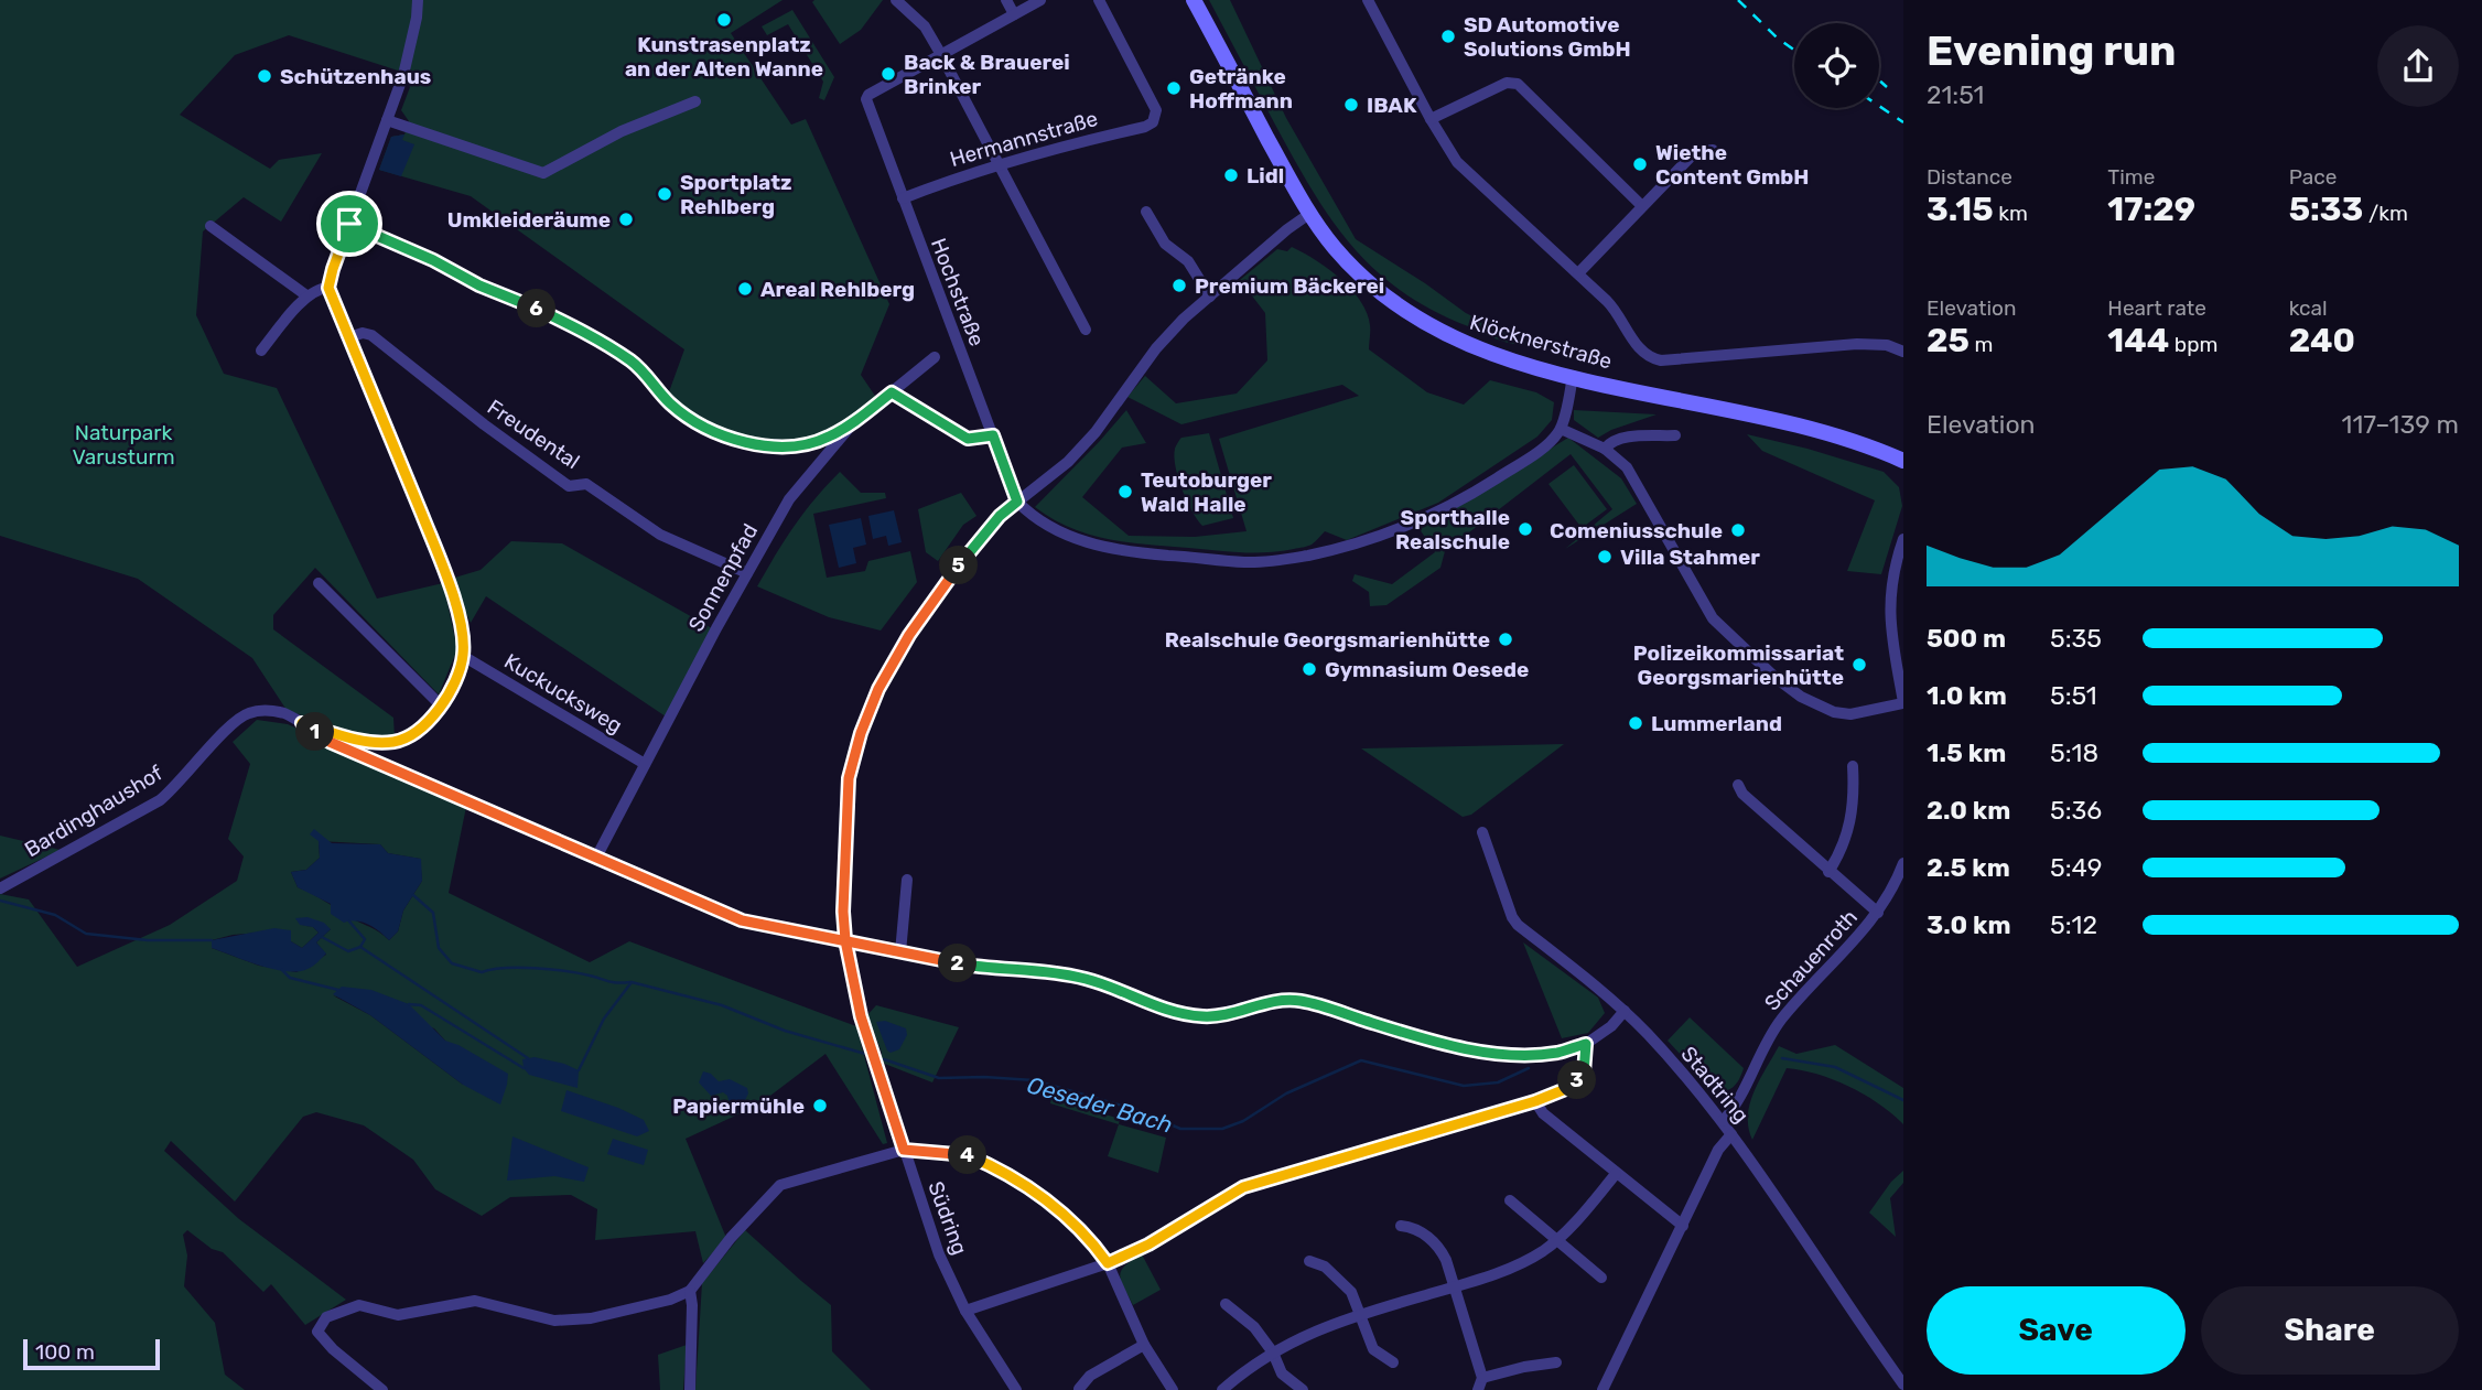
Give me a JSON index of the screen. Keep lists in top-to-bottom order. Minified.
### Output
{"streets":{"main road":["Klöcknerstraße"],"street":["Hermannstraße","Hochstraße","Freudental","Sonnenpfad","Kuckucksweg","Bardinghaushof","Schauenroth","Stadtring","Südring"]},"crossings":[["Hermannstraße","Hochstraße"],["Hochstraße","Südring"],["Klöcknerstraße","Südring"],["Freudental","Sonnenpfad"],["Sonnenpfad","Kuckucksweg"],["Schauenroth","Stadtring"]],"water":["Oeseder Bach"],"parks":["Naturpark Varusturm"],"places":["Kunstrasenplatz an der Alten Wanne","SD Automotive Solutions GmbH","Back & Brauerei Brinker","Schützenhaus","Getränke Hoffmann","IBAK","Wiethe Content GmbH","Lidl","Sportplatz Rehlberg","Umkleideräume","Premium Bäckerei","Areal Rehlberg","Teutoburger Wald Halle","Sporthalle Realschule","Comeniusschule","Villa Stahmer","Realschule Georgsmarienhütte","Polizeikommissariat Georgsmarienhütte","Gymnasium Oesede","Lummerland","Papiermühle"],"scale_bar":"100 m","page":{"heading":["Evening run","21:51"],"stats":[["Distance","3.15 km"],["Time","17:29"],["Pace","5:33 /km"],["Elevation","25 m"],["Heart rate","144 bpm"],["kcal","240"]],"pins":["6","5","1","2","3","4"],"chart":["Elevation","117–139 m"],"list":[{"name":"500 m","note":"5:35"},{"name":"1.0 km","note":"5:51"},{"name":"1.5 km","note":"5:18"},{"name":"2.0 km","note":"5:36"},{"name":"2.5 km","note":"5:49"},{"name":"3.0 km","note":"5:12"}],"buttons":["Save","Share"],"scale":"100 m"}}
